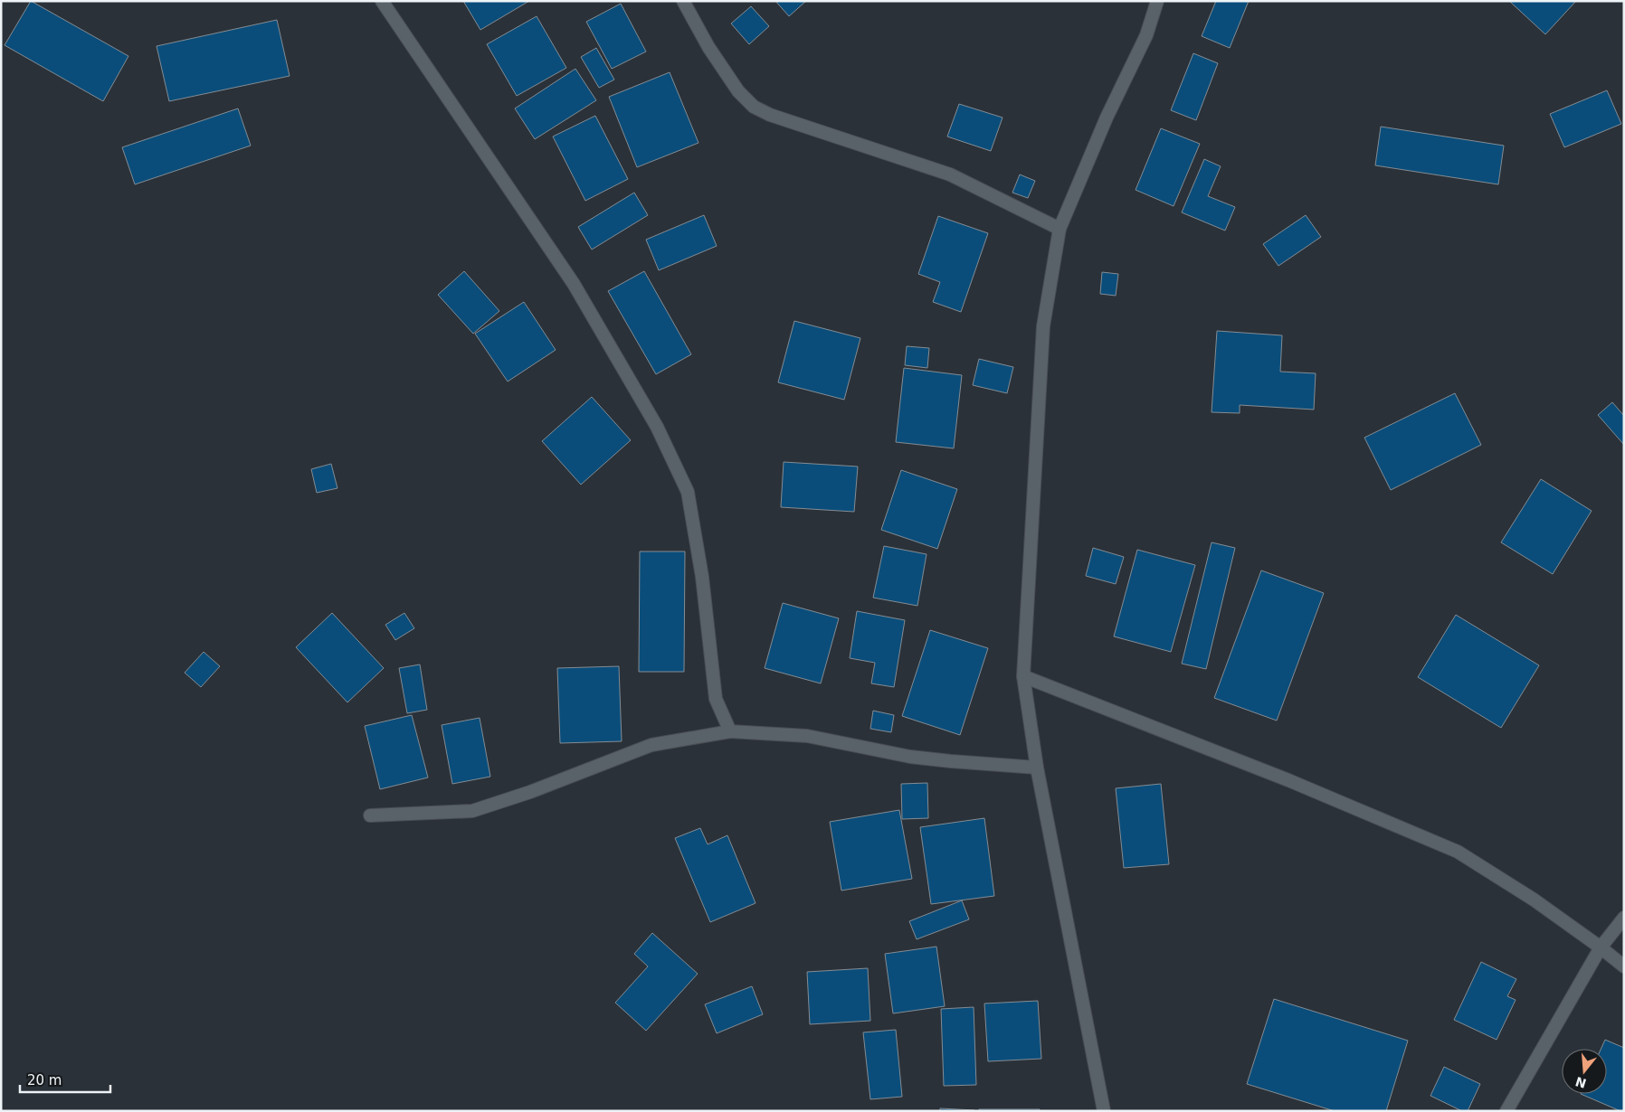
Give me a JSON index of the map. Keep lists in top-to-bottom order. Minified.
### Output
{"scale_bar":"20 m","north":"bottom"}
